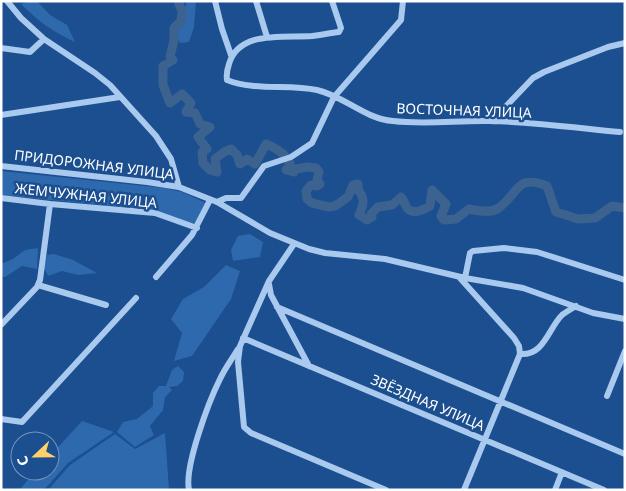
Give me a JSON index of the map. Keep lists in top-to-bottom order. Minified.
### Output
{"streets":{"street":["ВОСТОЧНАЯ УЛИЦА","ПРИДОРОЖНАЯ УЛИЦА","ЖЕМЧУЖНАЯ УЛИЦА","ЗВЁЗДНАЯ УЛИЦА"]},"north":"left"}
